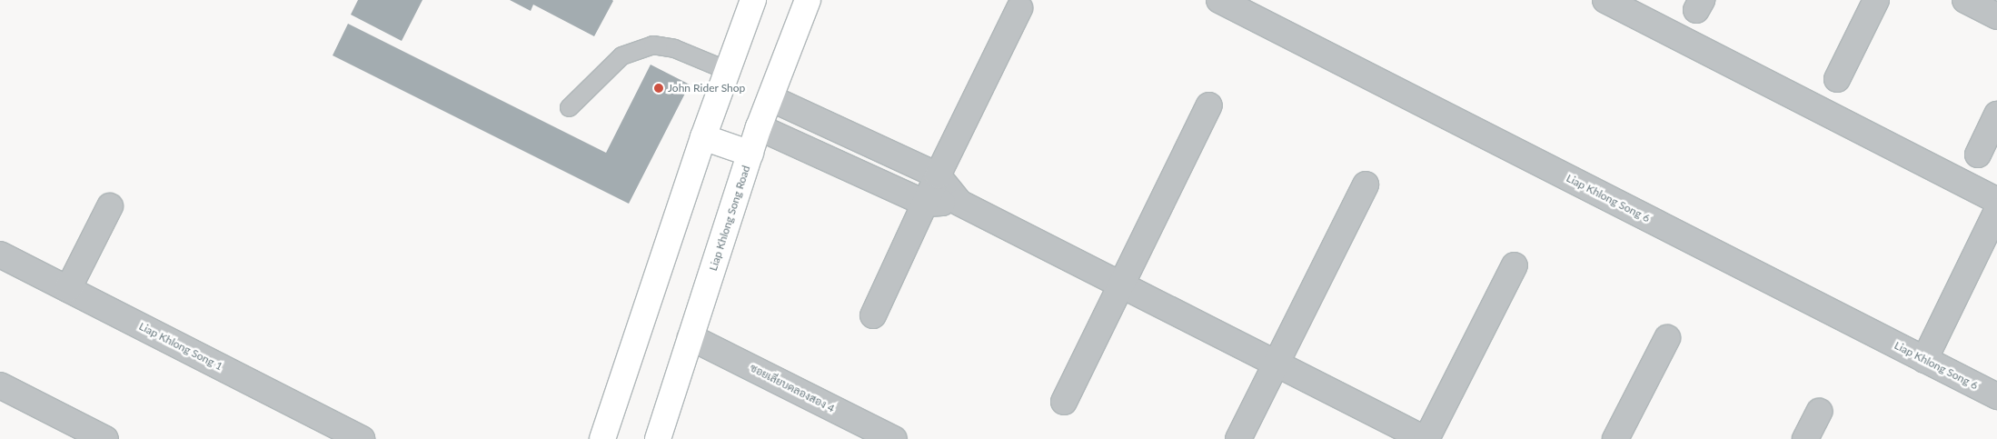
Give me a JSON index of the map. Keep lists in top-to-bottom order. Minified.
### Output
{"streets":{"main road":["Liap Khlong Song Road"],"street":["Liap Khlong Song 6","Liap Khlong Song 1","ซอยเลียบคลองสอง 4"]},"crossings":[["Liap Khlong Song Road","ซอยเลียบคลองสอง 4"]],"places":["John Rider Shop"]}
